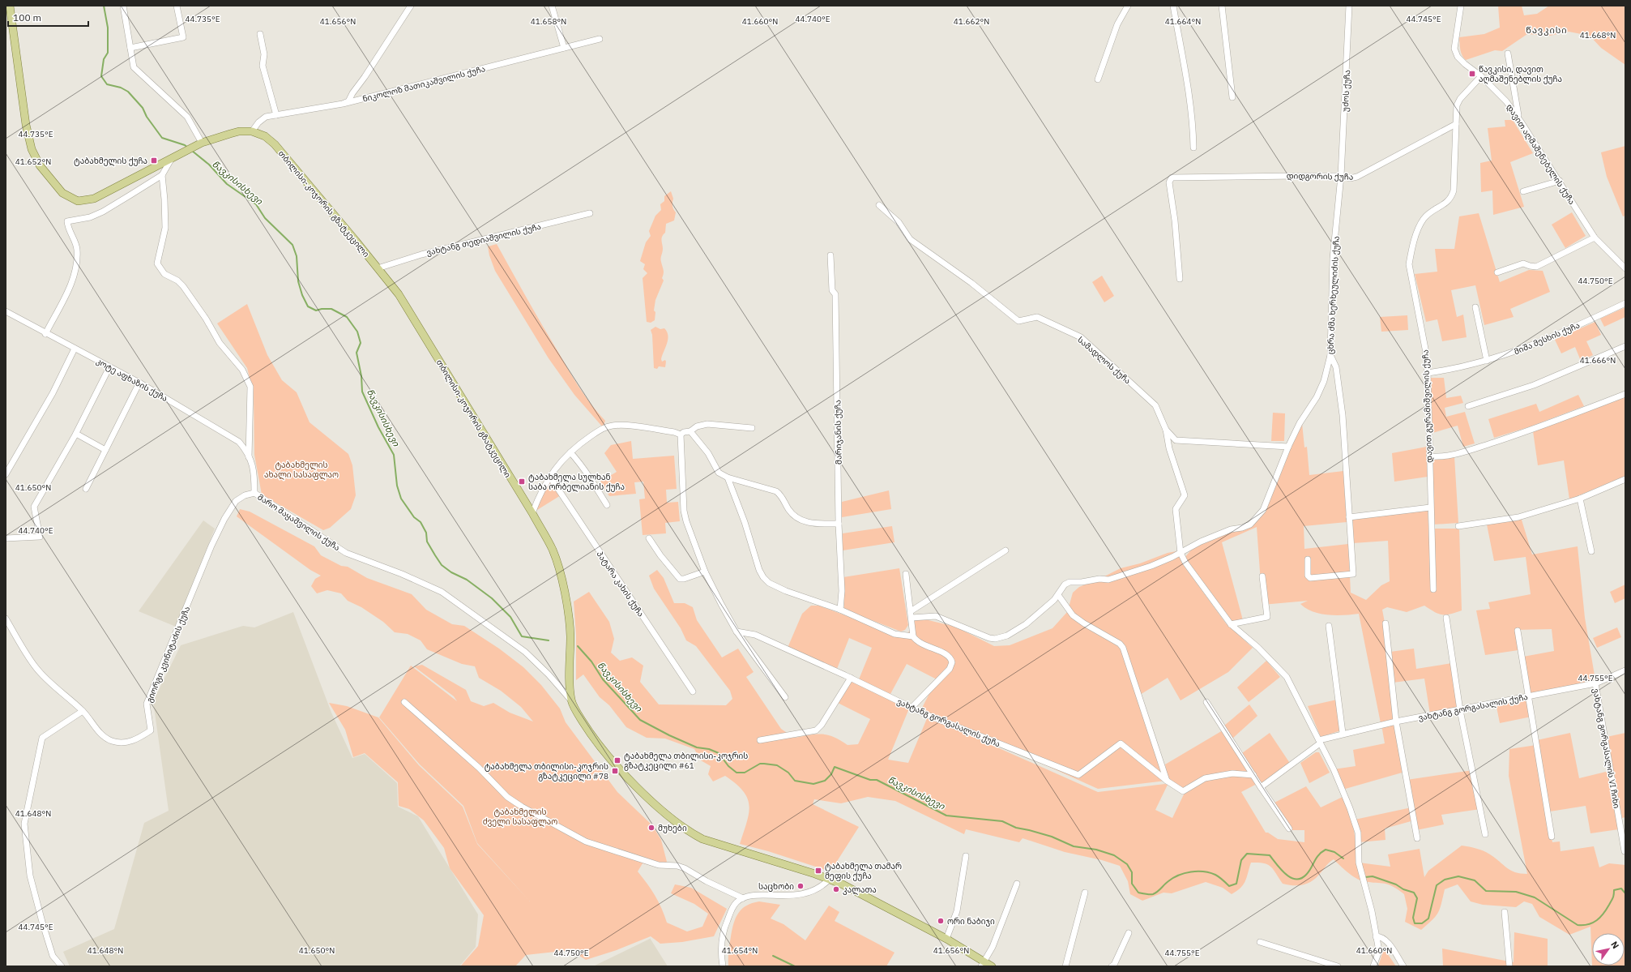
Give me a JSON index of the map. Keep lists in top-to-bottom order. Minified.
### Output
{"streets":{"main road":["თბილისი-კოჯორის გზატკეცილი"],"street":["ნიკოლოზ მათიკაშვილის ქუჩა","უძოს ქუჩა","დავით აღმაშენებელის ქუჩა","დიდგორის ქუჩა","ვახტანგ თედიაშვილის ქუჩა","ცხრა ძმა ხერხეულიძის ქუჩა","მიშა მესხის ქუჩა","სამადლოს ქუჩა","კოტე აფხაზის ქუჩა","დავით გურამიშვილის ქუჩა","მარიჯანის ქუჩა","მარო მაყაშვილის ქუჩა","პატარა კახის ქუჩა","გიორგი კვინიტაძის ქუჩა","ვახტანგ გორგასალის ქუჩა","ვახტანგ გორგასალის VI ჩიხი"]},"crossings":[["ნიკოლოზ მათიკაშვილის ქუჩა","თბილისი-კოჯორის გზატკეცილი"],["უძოს ქუჩა","დიდგორის ქუჩა"],["უძოს ქუჩა","ცხრა ძმა ხერხეულიძის ქუჩა"],["დიდგორის ქუჩა","ცხრა ძმა ხერხეულიძის ქუჩა"],["დიდგორის ქუჩა","დავით გურამიშვილის ქუჩა"],["თბილისი-კოჯორის გზატკეცილი","ვახტანგ თედიაშვილის ქუჩა"],["თბილისი-კოჯორის გზატკეცილი","მარო მაყაშვილის ქუჩა"],["ცხრა ძმა ხერხეულიძის ქუჩა","სამადლოს ქუჩა"],["მიშა მესხის ქუჩა","დავით გურამიშვილის ქუჩა"],["კოტე აფხაზის ქუჩა","მარო მაყაშვილის ქუჩა"],["მარო მაყაშვილის ქუჩა","გიორგი კვინიტაძის ქუჩა"],["ვახტანგ გორგასალის ქუჩა","ვახტანგ გორგასალის VI ჩიხი"]],"districts":["წავკისი"],"water":["წავკისისხევი"],"parks":["ტაბახმელის ახალი სასაფლაო","ტაბახმელის ძველი სასაფლაო"],"places":{"transit":["წავკისი, დავით აღმაშენებლის ქუჩა","ტაბახმელის ქუჩა","ტაბახმელა სულხან საბა ორბელიანის ქუჩა","ტაბახმელა თბილისი-კოჯრის გზატკეცილი #61","ტაბახმელა თბილისი-კოჯრის გზატკეცილი #78","ტაბახმელა თამარ მეფის ქუჩა"],"other":["მუხები","საცხობი","კალათა","ორი ნაბიჯი"]},"scale_bar":"100 m","north":"top right","coordinates":["44.735°E","44.740°E","44.745°E","41.656°N","41.658°N","41.660°N","41.662°N","41.664°N","41.668°N","41.652°N","44.750°E","41.666°N","41.650°N","44.755°E","41.648°N","41.654°N"]}
